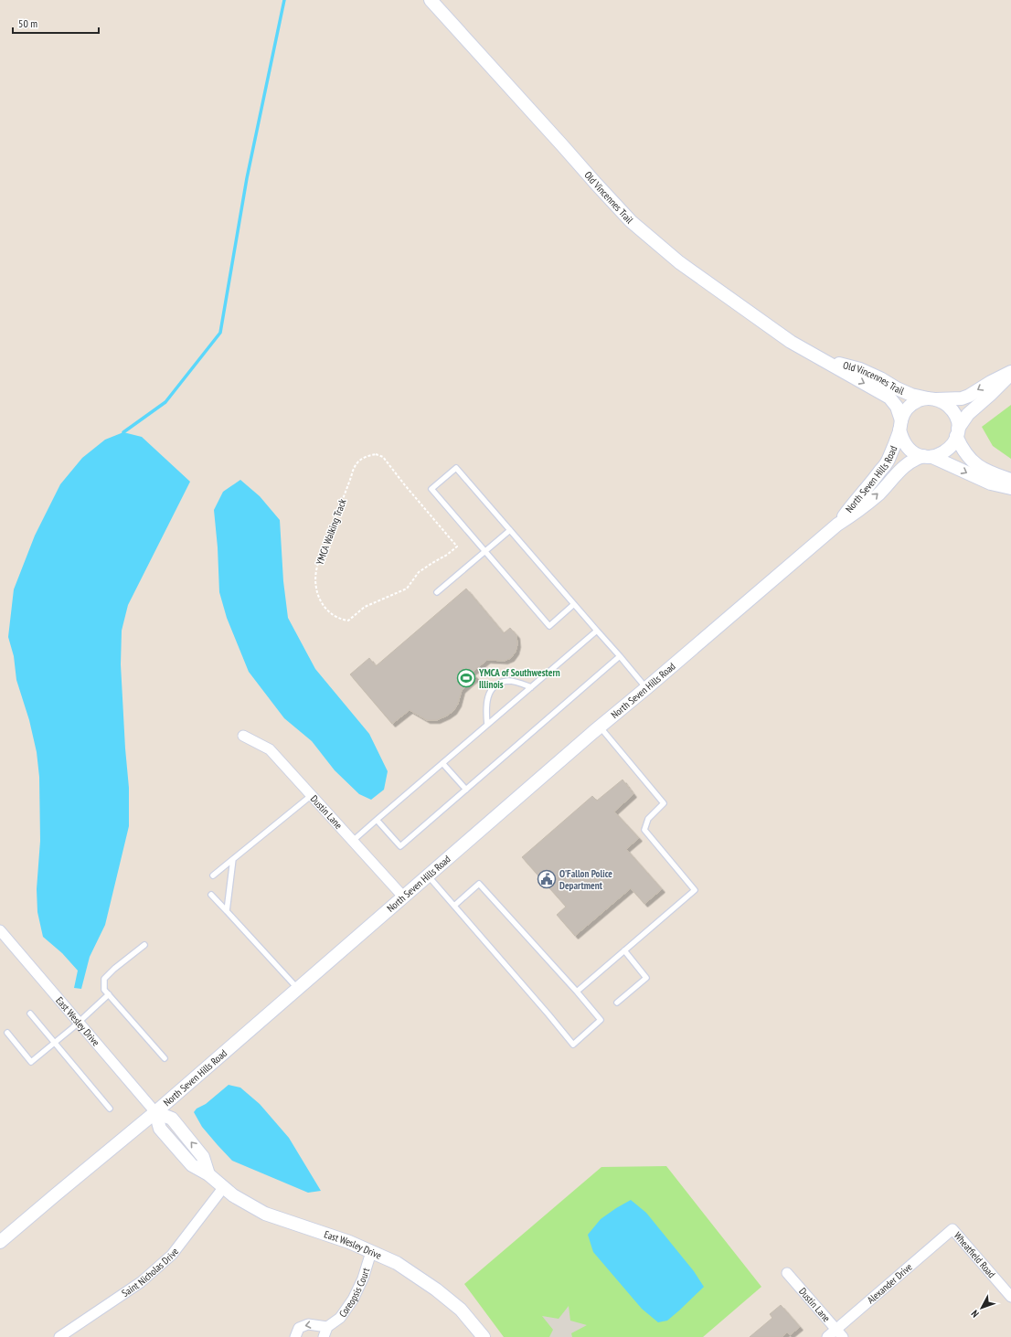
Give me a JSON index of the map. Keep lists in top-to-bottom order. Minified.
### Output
{"streets":{"street":["Old Vincennes Trail","North Seven Hills Road","Dustin Lane","East Wesley Drive","Wheatfield Road","Saint Nicholas Drive","Alexander Drive","Coreopsis Court"],"path":["YMCA Walking Track"]},"crossings":[["Old Vincennes Trail","North Seven Hills Road"],["North Seven Hills Road","Dustin Lane"],["North Seven Hills Road","East Wesley Drive"],["Dustin Lane","Alexander Drive"],["East Wesley Drive","Saint Nicholas Drive"],["East Wesley Drive","Coreopsis Court"],["Wheatfield Road","Alexander Drive"]],"places":{"sports":["YMCA of Southwestern Illinois"],"public building":["O'Fallon Police Department"]},"scale_bar":"50 m","north":"bottom left"}
